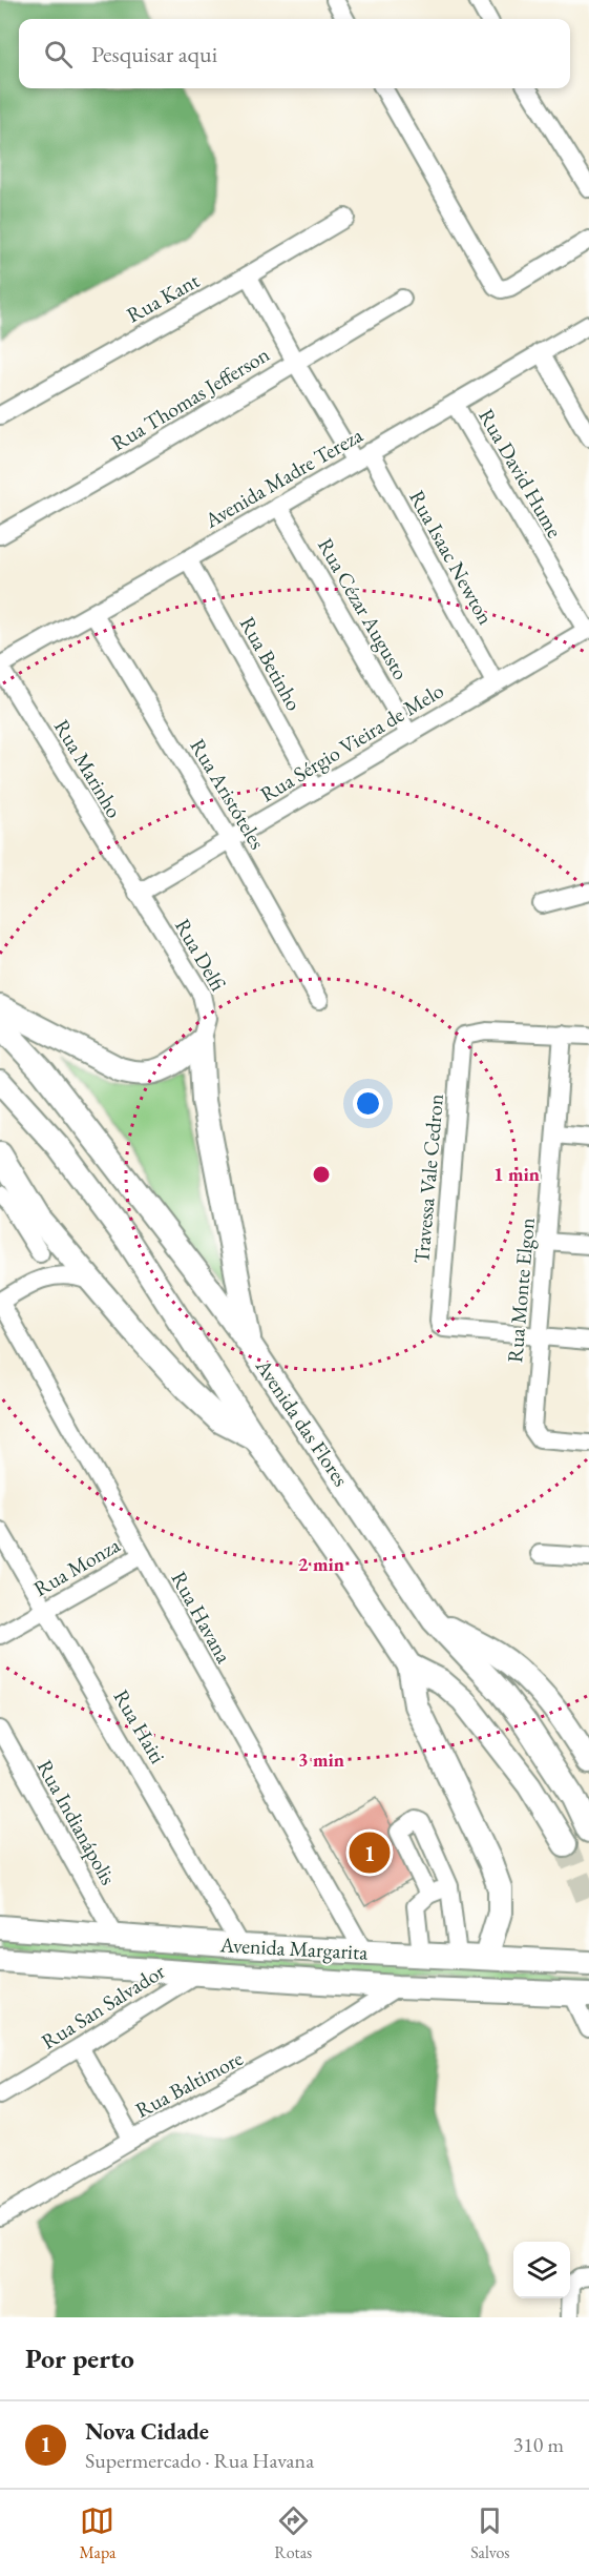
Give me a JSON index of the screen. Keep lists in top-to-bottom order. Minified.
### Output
{"streets":{"main road":["Avenida das Flores","Avenida Margarita"],"street":["Rua Kant","Rua Thomas Jefferson","Rua David Hume","Avenida Madre Tereza","Rua Isaac Newton","Rua Cézar Augusto","Rua Betinho","Rua Sérgio Vieira de Melo","Rua Marinho","Rua Aristóteles","Rua Delfi","Travessa Vale Cedron","Rua Monte Elgon","Rua Monza","Rua Havana","Rua Haiti","Rua Indianápolis","Rua San Salvador","Rua Baltimore"]},"crossings":[["Rua Kant","Rua Isaac Newton"],["Rua Thomas Jefferson","Rua Isaac Newton"],["Rua David Hume","Avenida Madre Tereza"],["Rua David Hume","Rua Sérgio Vieira de Melo"],["Avenida Madre Tereza","Rua Isaac Newton"],["Avenida Madre Tereza","Rua Cézar Augusto"],["Avenida Madre Tereza","Rua Betinho"],["Avenida Madre Tereza","Rua Marinho"],["Avenida Madre Tereza","Rua Aristóteles"],["Rua Isaac Newton","Rua Sérgio Vieira de Melo"],["Rua Cézar Augusto","Rua Sérgio Vieira de Melo"],["Rua Betinho","Rua Sérgio Vieira de Melo"],["Rua Sérgio Vieira de Melo","Rua Marinho"],["Rua Sérgio Vieira de Melo","Rua Aristóteles"],["Rua Sérgio Vieira de Melo","Rua Delfi"],["Rua Marinho","Rua Delfi"],["Travessa Vale Cedron","Rua Monte Elgon"],["Rua Monza","Rua Havana"],["Rua Monza","Rua Haiti"],["Rua Havana","Avenida Margarita"],["Rua Haiti","Avenida Margarita"],["Rua Indianápolis","Avenida Margarita"],["Avenida Margarita","Rua San Salvador"],["Avenida Margarita","Rua Baltimore"]],"page":{"search":"Pesquisar aqui","pins":"1","heading":"Por perto","list":[{"mark":"1","name":"Nova Cidade","note":"Supermercado · Rua Havana","value":"310 m"}],"nav":["Mapa","Rotas","Salvos"]},"rings":["1 min","2 min","3 min"]}
